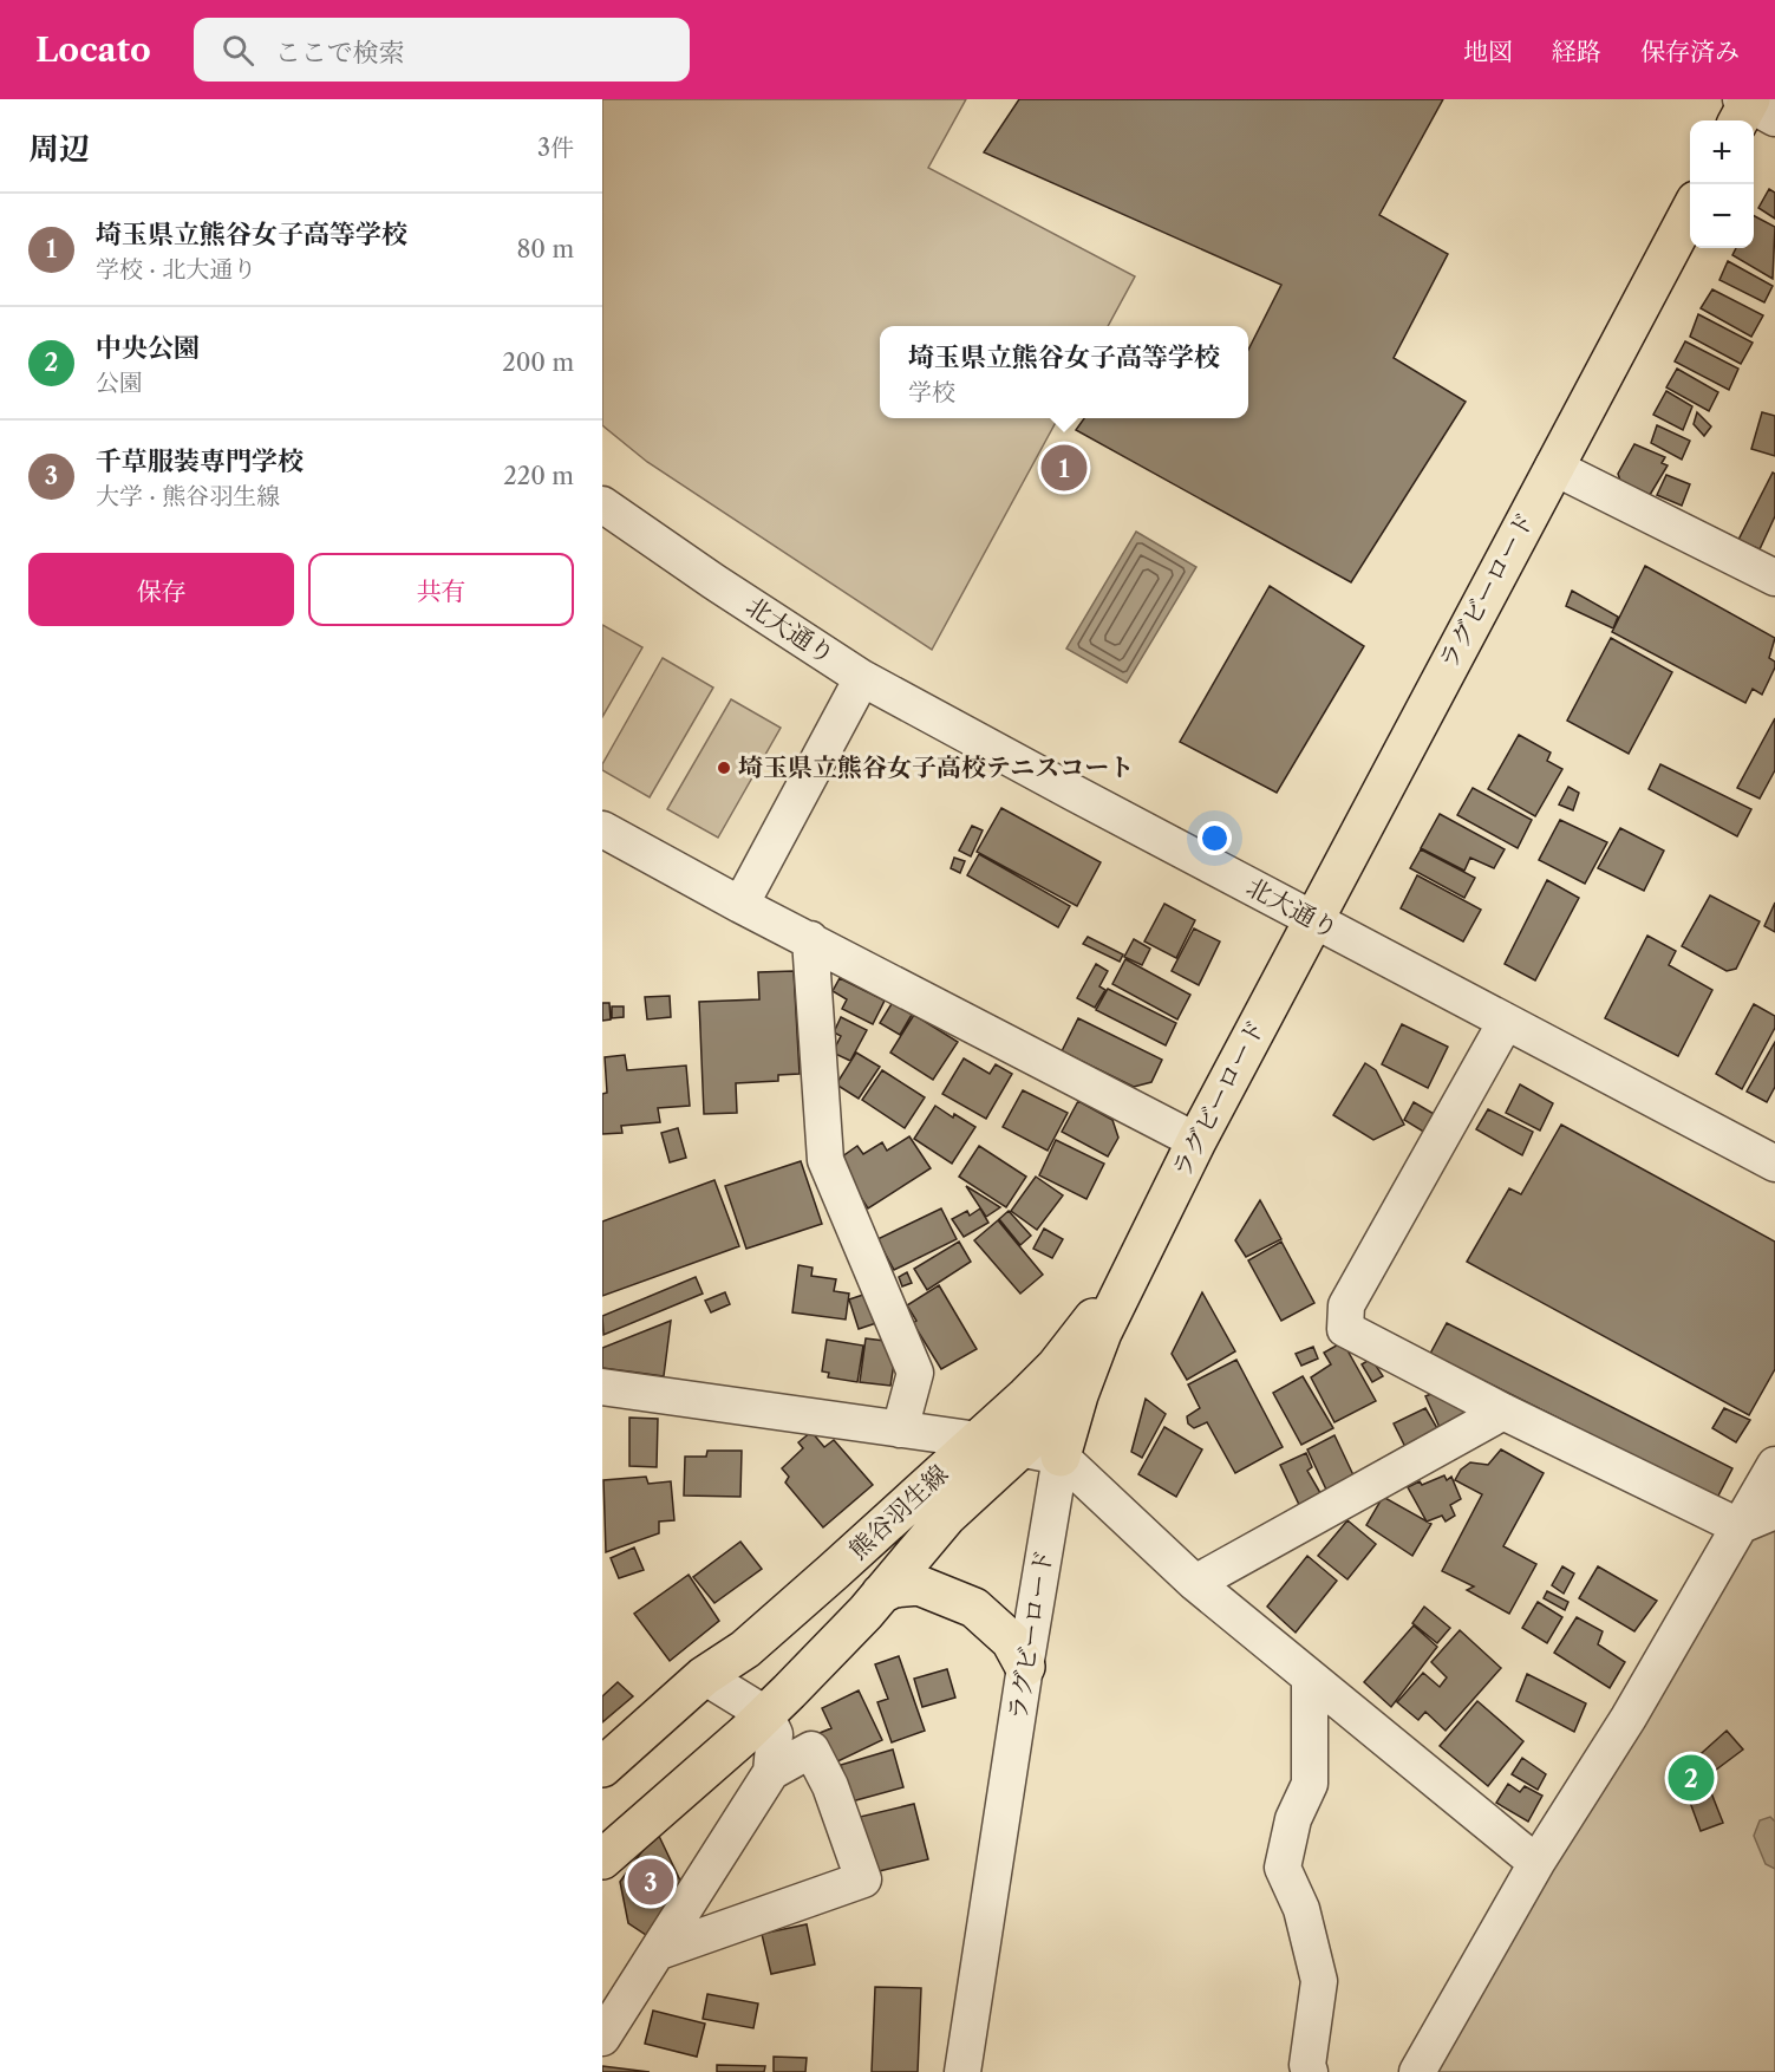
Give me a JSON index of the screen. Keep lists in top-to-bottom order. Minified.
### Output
{"streets":{"main road":["ラグビーロード","熊谷羽生線"],"street":["北大通り"]},"crossings":[["ラグビーロード","北大通り"],["ラグビーロード","熊谷羽生線"]],"places":["埼玉県立熊谷女子高校テニスコート"],"page":{"header":"Locato","search":"ここで検索","nav":["地図","経路","保存済み"],"heading":["周辺","3件"],"map_buttons":["+","−"],"list":[{"mark":"1","name":"埼玉県立熊谷女子高等学校","note":"学校 · 北大通り","value":"80 m"},{"mark":"2","name":"中央公園","note":"公園","value":"200 m"},{"mark":"3","name":"千草服装専門学校","note":"大学 · 熊谷羽生線","value":"220 m"}],"popup":["埼玉県立熊谷女子高等学校","学校"],"pins":["1","2","3"],"buttons":["保存","共有"]}}
